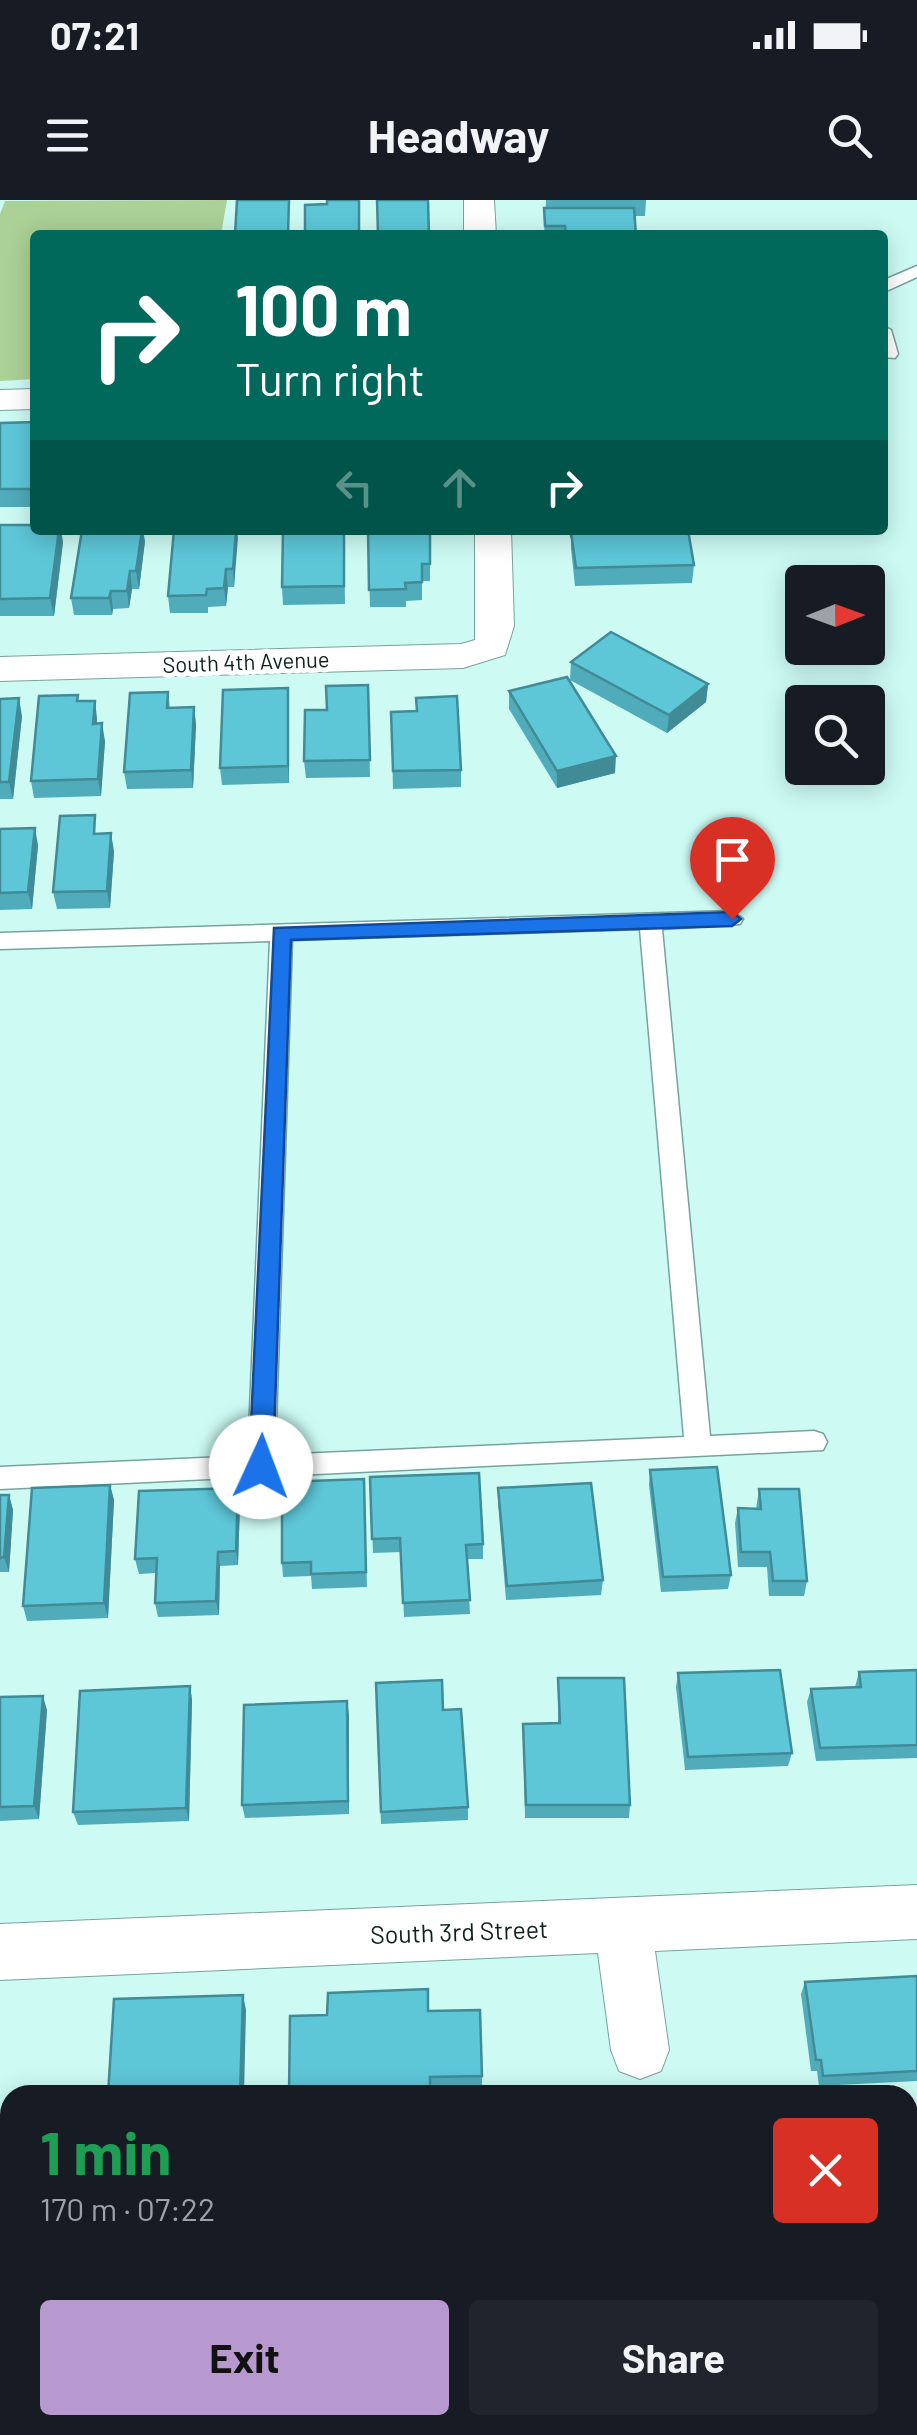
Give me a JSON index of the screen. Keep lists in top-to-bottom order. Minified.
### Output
{"streets":{"street":["South 4th Avenue","South 3rd Street"]},"north":"right","page":{"status":"07:21","header":"Headway","turn":["100 m","Turn right"],"heading":["1 min","170 m · 07:22"],"buttons":["Exit","Share"]}}
